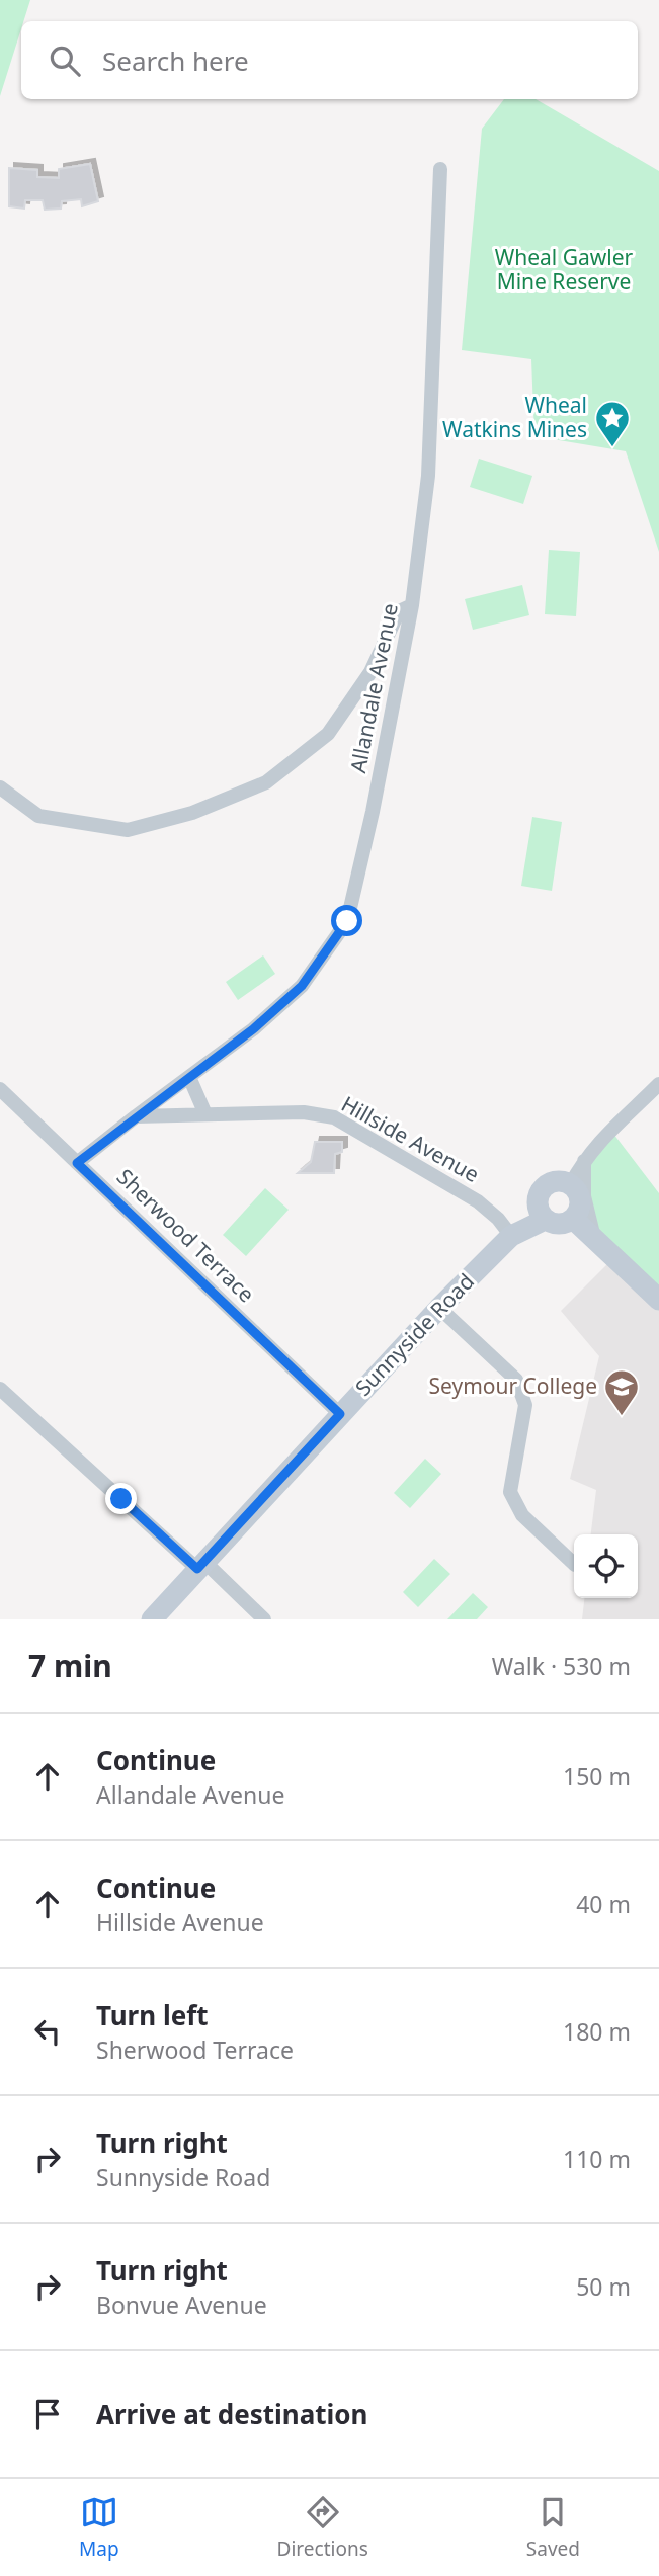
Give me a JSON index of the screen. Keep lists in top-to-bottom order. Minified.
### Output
{"streets":{"street":["Allandale Avenue","Hillside Avenue","Sherwood Terrace","Sunnyside Road"]},"crossings":[["Allandale Avenue","Hillside Avenue"],["Hillside Avenue","Sunnyside Road"],["Sherwood Terrace","Sunnyside Road"]],"parks":["Wheal Gawler Mine Reserve"],"places":{"place":["Wheal Watkins Mines"],"school or university":["Seymour College"]},"page":{"search":"Search here","heading":["7 min","Walk · 530 m"],"list":[["Continue","Allandale Avenue","150 m"],["Continue","Hillside Avenue","40 m"],["Turn left","Sherwood Terrace","180 m"],["Turn right","Sunnyside Road","110 m"],["Turn right","Bonvue Avenue","50 m"],"Arrive at destination"],"nav":["Map","Directions","Saved"]}}
